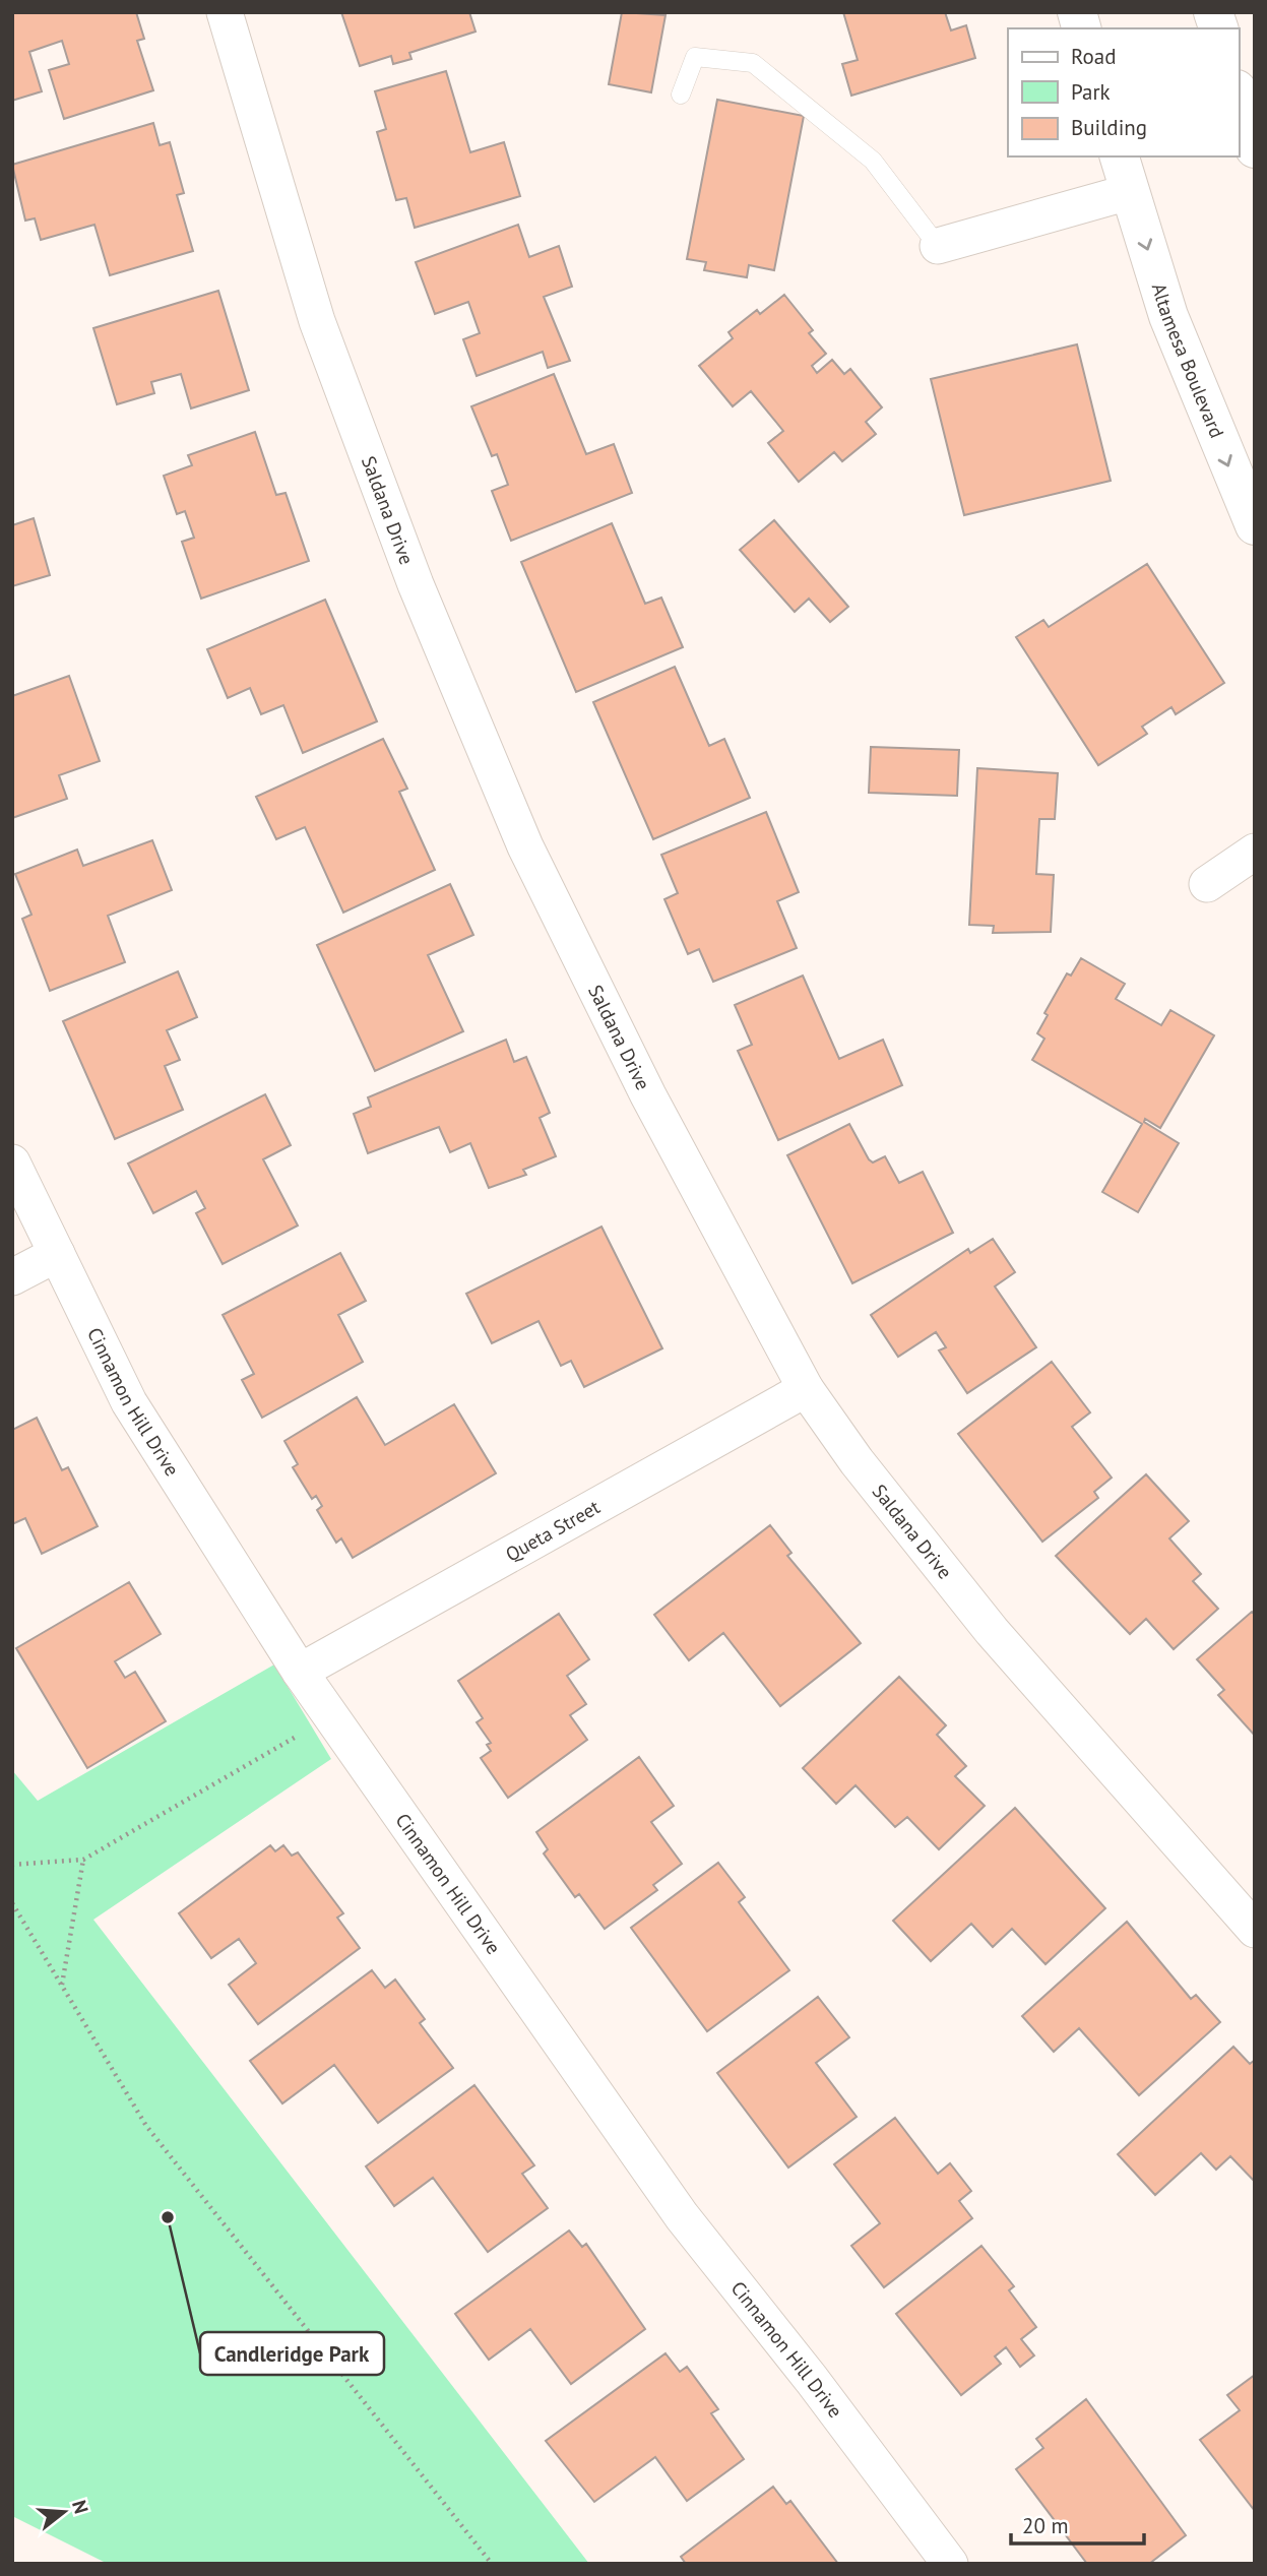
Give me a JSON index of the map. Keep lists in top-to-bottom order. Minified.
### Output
{"streets":{"main road":["Altamesa Boulevard"],"street":["Saldana Drive","Cinnamon Hill Drive","Queta Street"]},"crossings":[["Saldana Drive","Queta Street"],["Cinnamon Hill Drive","Queta Street"]],"one_way":["Altamesa Boulevard"],"places":["Candleridge Park"],"legend":["Road","Park","Building"],"scale_bar":"20 m","north":"right"}
